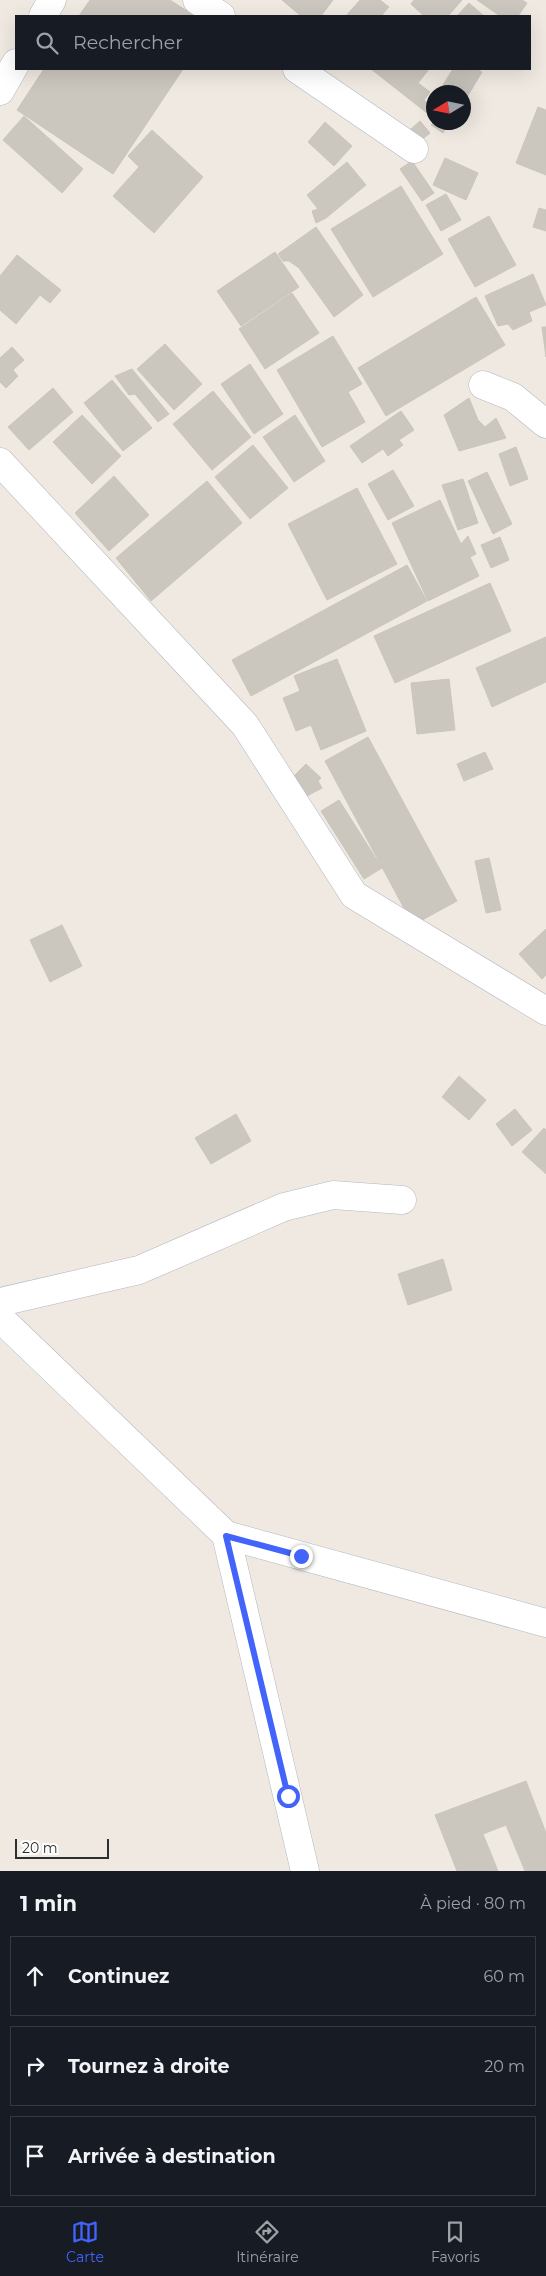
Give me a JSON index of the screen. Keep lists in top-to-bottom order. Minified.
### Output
{"scale_bar":"20 m","north":"left","page":{"search":"Rechercher","scale":"20 m","heading":["1 min","À pied · 80 m"],"list":[["Continuez","60 m"],["Tournez à droite","20 m"],"Arrivée à destination"],"nav":["Carte","Itinéraire","Favoris"]}}
